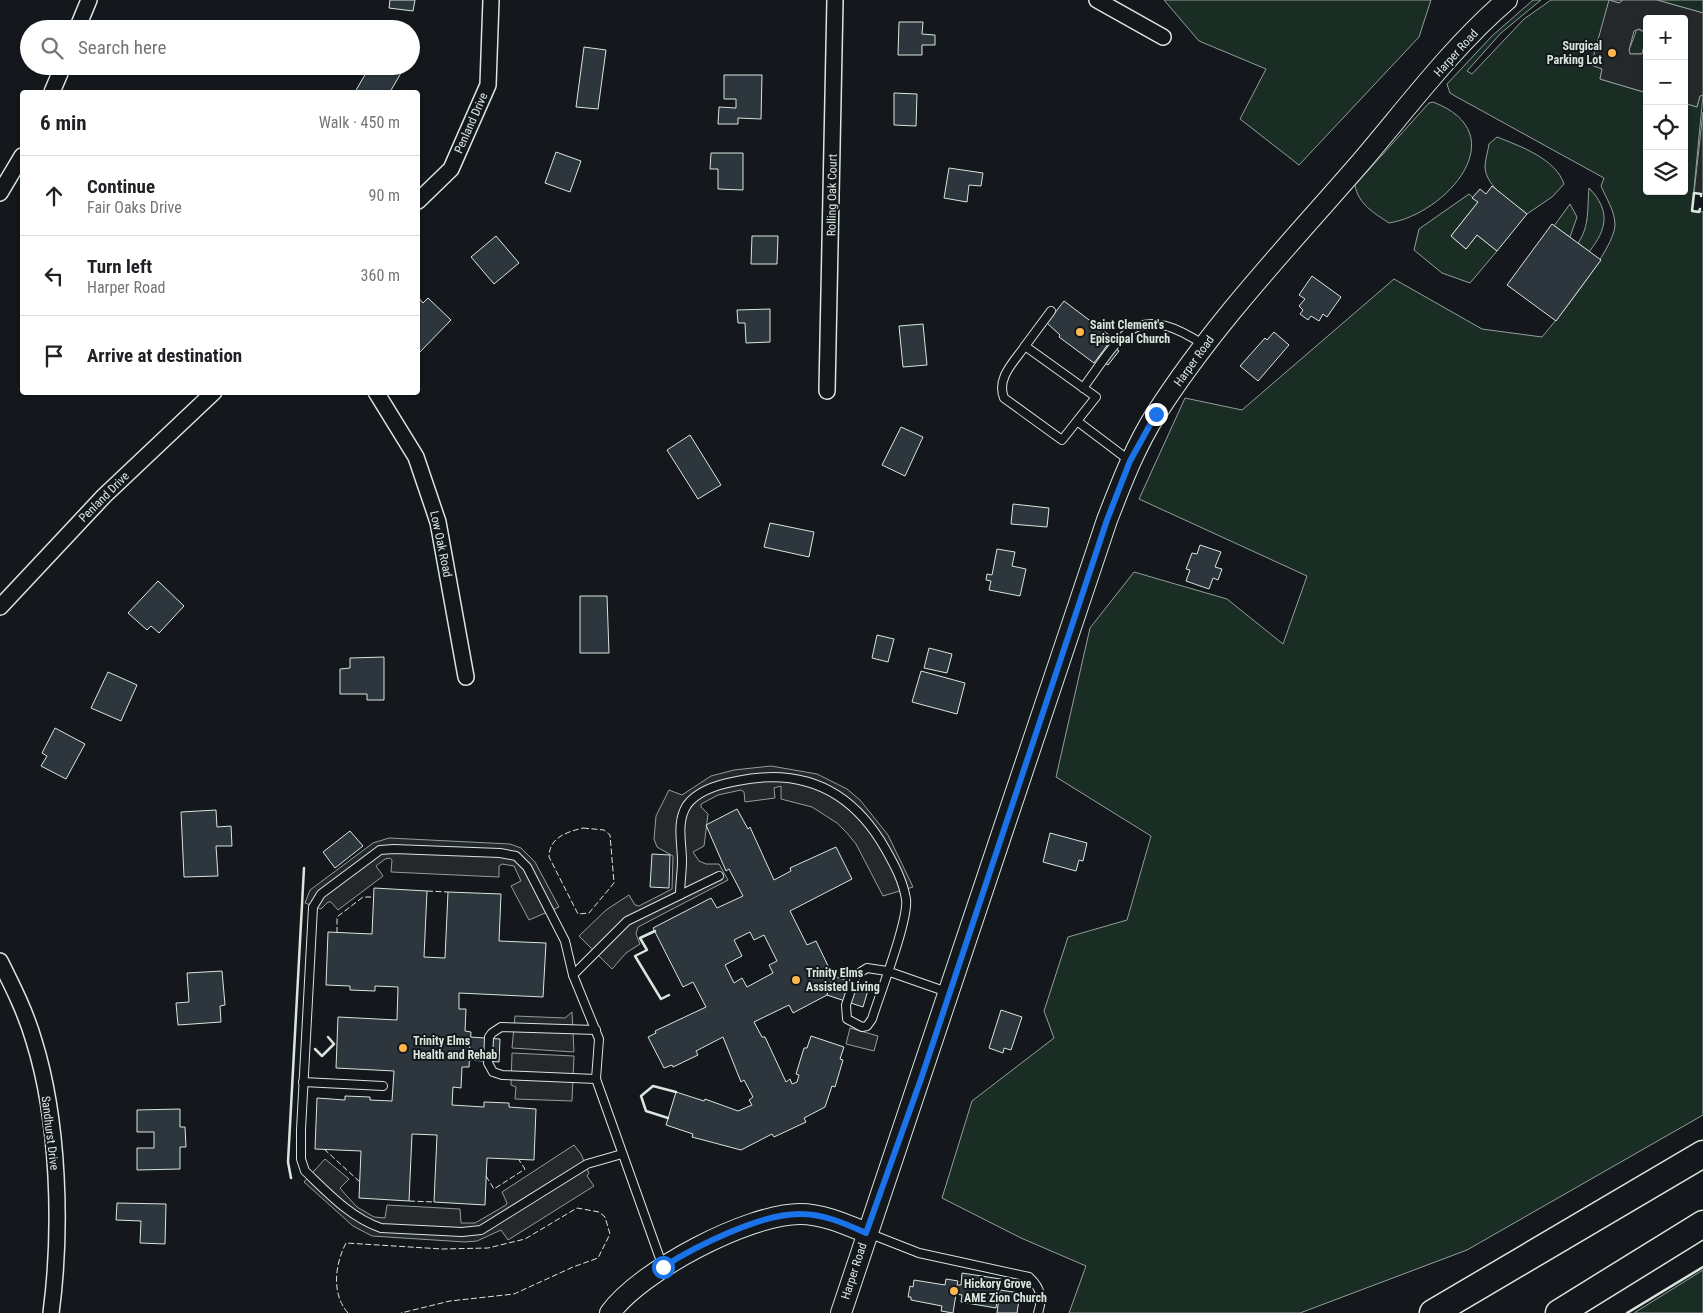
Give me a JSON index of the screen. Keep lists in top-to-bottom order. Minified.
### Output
{"streets":{"main road":["Harper Road"],"street":["Penland Drive","Rolling Oak Court","Low Oak Road","Sandhurst Drive"]},"places":["Surgical Parking Lot","Saint Clement's Episcipal Church","Trinity Elms Assisted Living","Trinity Elms Health and Rehab","Hickory Grove AME Zion Church"],"page":{"map_buttons":["+","−"],"search":"Search here","heading":["6 min","Walk · 450 m"],"list":[["Continue","Fair Oaks Drive","90 m"],["Turn left","Harper Road","360 m"],"Arrive at destination"]}}
